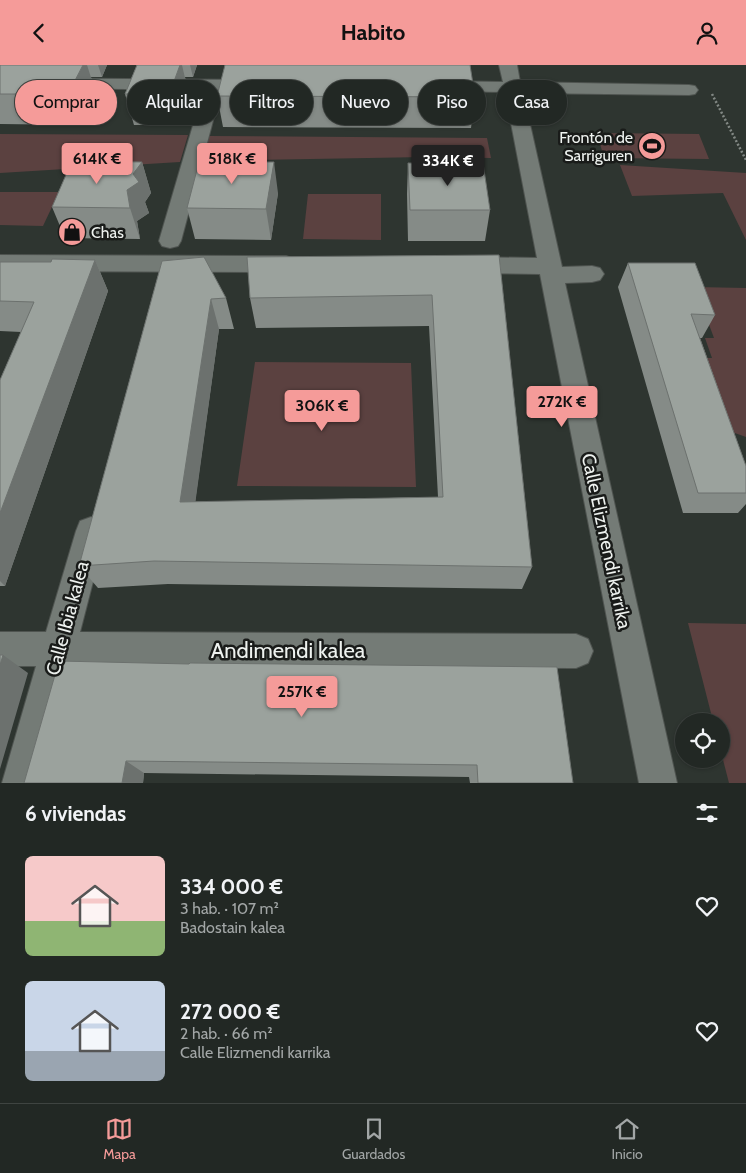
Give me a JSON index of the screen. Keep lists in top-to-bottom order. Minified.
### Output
{"streets":{"street":["Calle Elizmendi karrika","Calle Ibia kalea","Andimendi kalea"]},"crossings":[["Calle Ibia kalea","Andimendi kalea"]],"places":{"sports":["Frontón de Sarriguren"],"shop":["Chas"]},"page":{"header":"Habito","chip":["Comprar","Alquilar","Filtros","Nuevo","Piso","Casa"],"price":["614K €","518K €","334K €","272K €","306K €","257K €"],"heading":"6 viviendas","list":[{"name":"334 000 €","note":"3 hab. · 107 m² · Badostain kalea"},{"name":"272 000 €","note":"2 hab. · 66 m² · Calle Elizmendi karrika"}],"tabs":["Mapa","Guardados","Inicio"]}}
